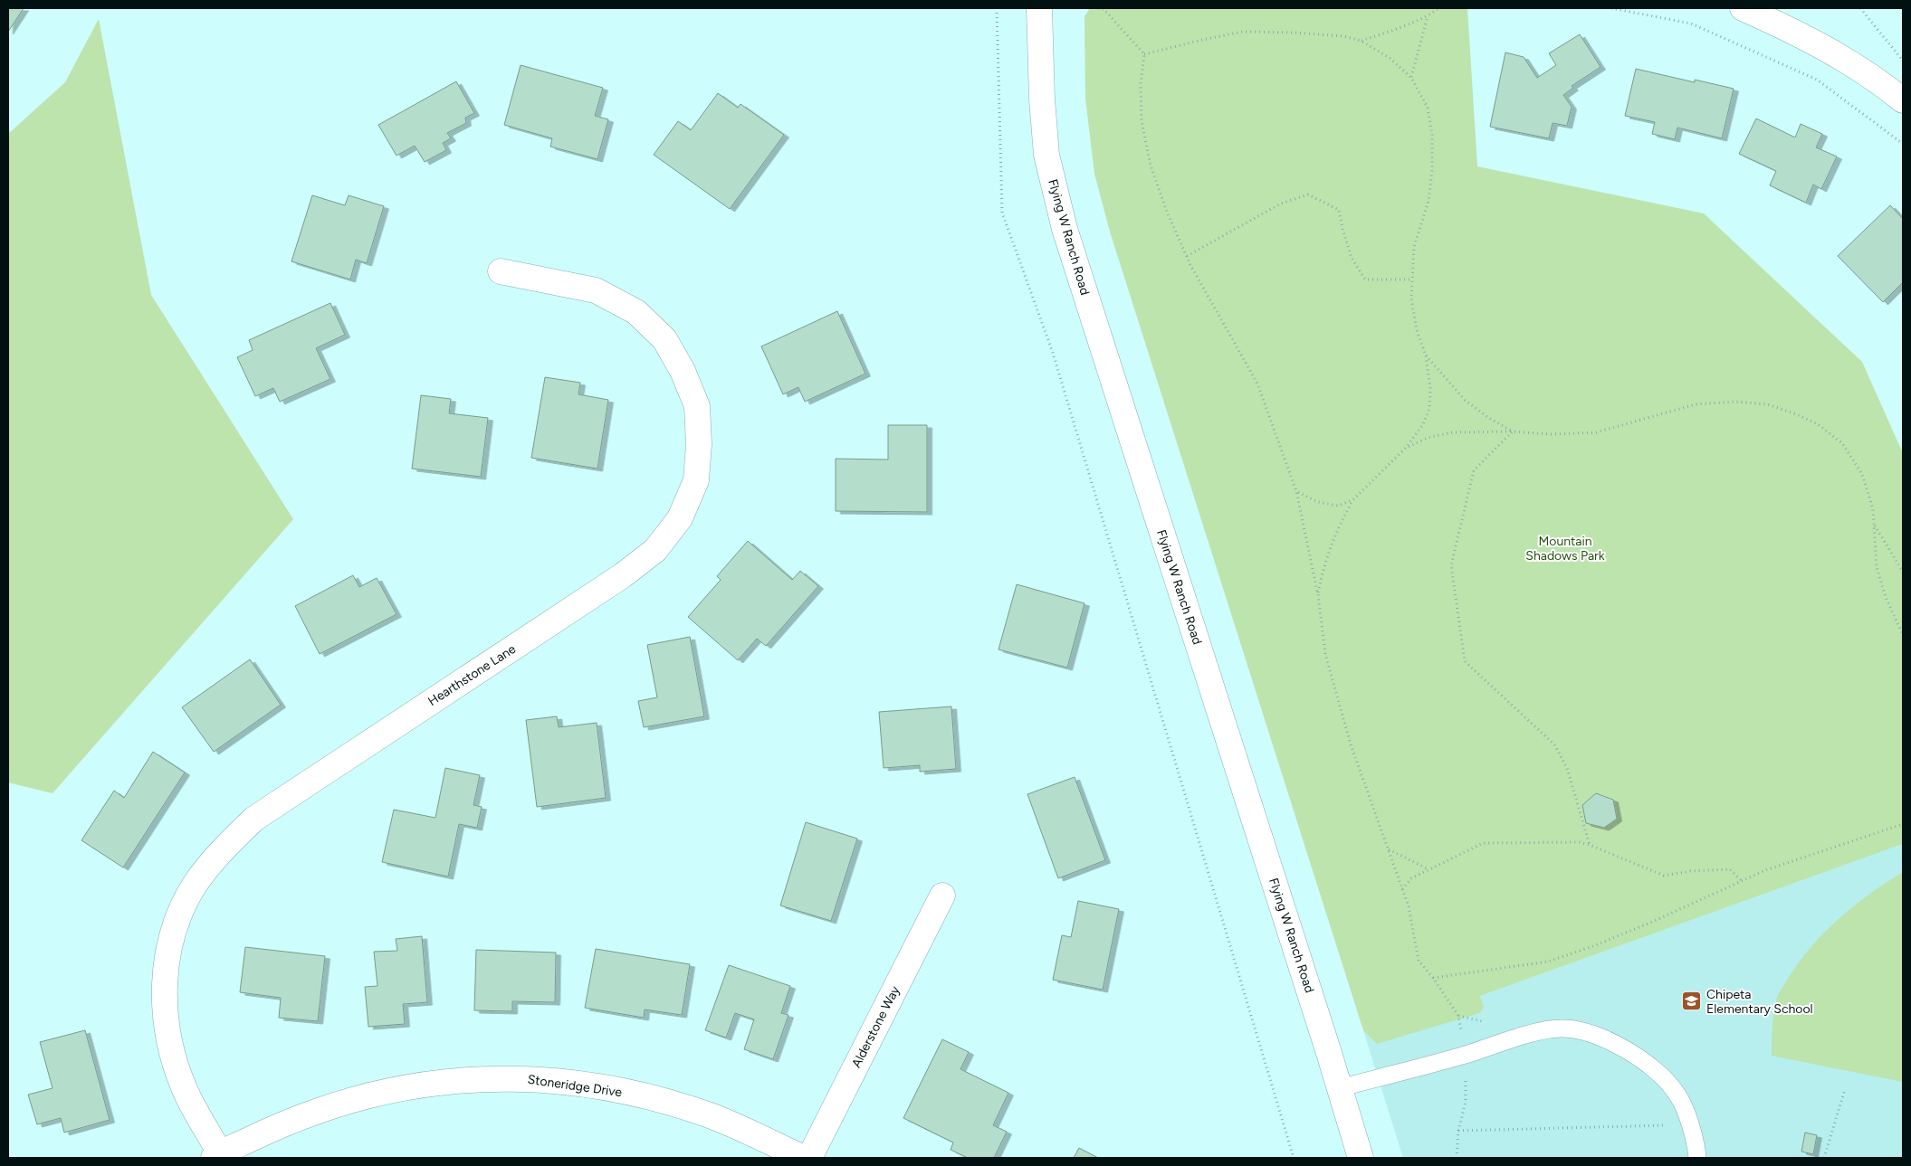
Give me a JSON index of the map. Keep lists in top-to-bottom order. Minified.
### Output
{"streets":{"street":["Flying W Ranch Road","Hearthstone Lane","Alderstone Way","Stoneridge Drive"]},"crossings":[["Hearthstone Lane","Stoneridge Drive"]],"parks":["Mountain Shadows Park"],"places":{"school or university":["Chipeta Elementary School"]}}
